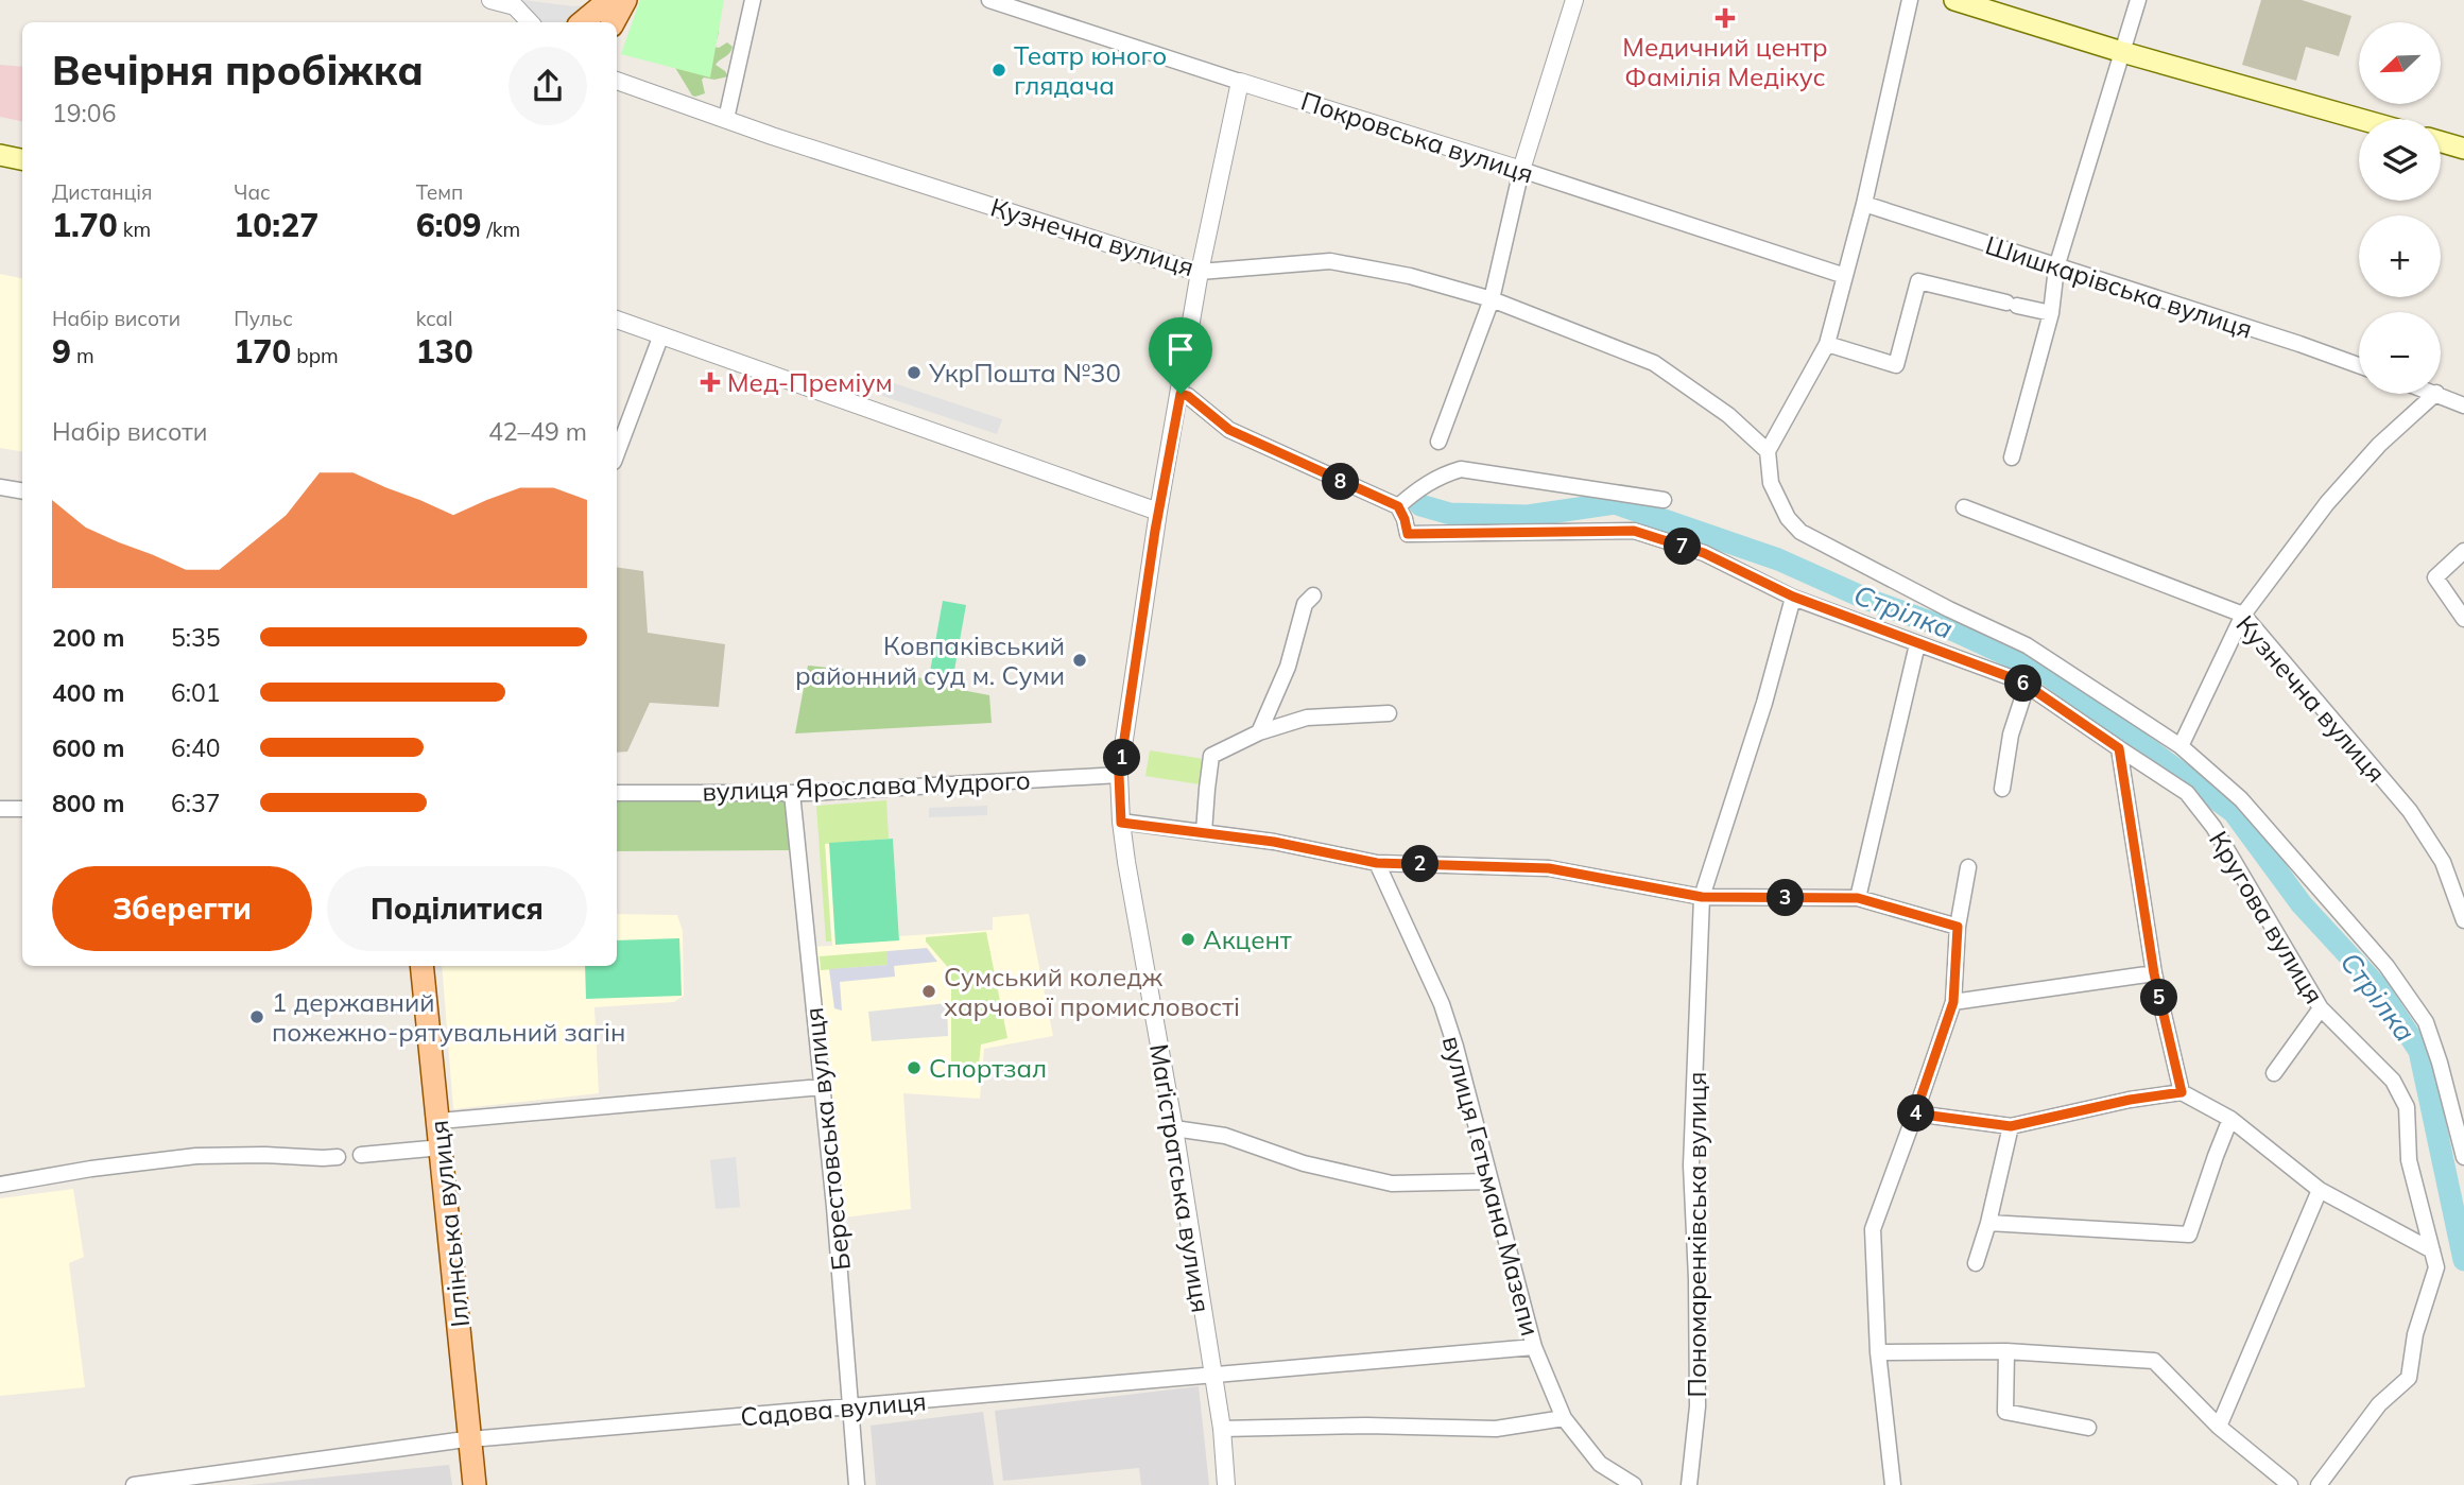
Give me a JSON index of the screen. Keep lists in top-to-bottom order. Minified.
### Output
{"streets":{"main road":["Іллінська вулиця"],"street":["Покровська вулиця","Кузнечна вулиця","Шишкарівська вулиця","вулиця Ярослава Мудрого","Кругова вулиця","Берестовська вулиця","Маґістратська вулиця","вулиця Гетьмана Мазепи","Пономаренківська вулиця","Садова вулиця"]},"crossings":[["Покровська вулиця","Маґістратська вулиця"],["Кузнечна вулиця","Маґістратська вулиця"],["вулиця Ярослава Мудрого","Берестовська вулиця"],["вулиця Ярослава Мудрого","Маґістратська вулиця"],["Кругова вулиця","Пономаренківська вулиця"],["Берестовська вулиця","Садова вулиця"],["Маґістратська вулиця","Садова вулиця"],["вулиця Гетьмана Мазепи","Садова вулиця"],["Іллінська вулиця","Садова вулиця"]],"water":["Стрілка"],"places":{"health":["Медичний центр Фамілія Медікус","Мед-Преміум"],"other":["Театр юного глядача","УкрПошта №30","Ковпаківський районний суд м. Суми","Акцент","Сумський коледж харчової промисловості","1 державний пожежно-рятувальний загін","Спортзал"]},"north":"bottom left","page":{"map_buttons":["+","−"],"heading":["Вечірня пробіжка","19:06"],"stats":[["Дистанція","1.70 km"],["Час","10:27"],["Темп","6:09 /km"],["Набір висоти","9 m"],["Пульс","170 bpm"],["kcal","130"]],"chart":["Набір висоти","42–49 m"],"pins":["8","7","6","1","2","3","5","4"],"list":[{"name":"200 m","note":"5:35"},{"name":"400 m","note":"6:01"},{"name":"600 m","note":"6:40"},{"name":"800 m","note":"6:37"}],"buttons":["Зберегти","Поділитися"]}}
